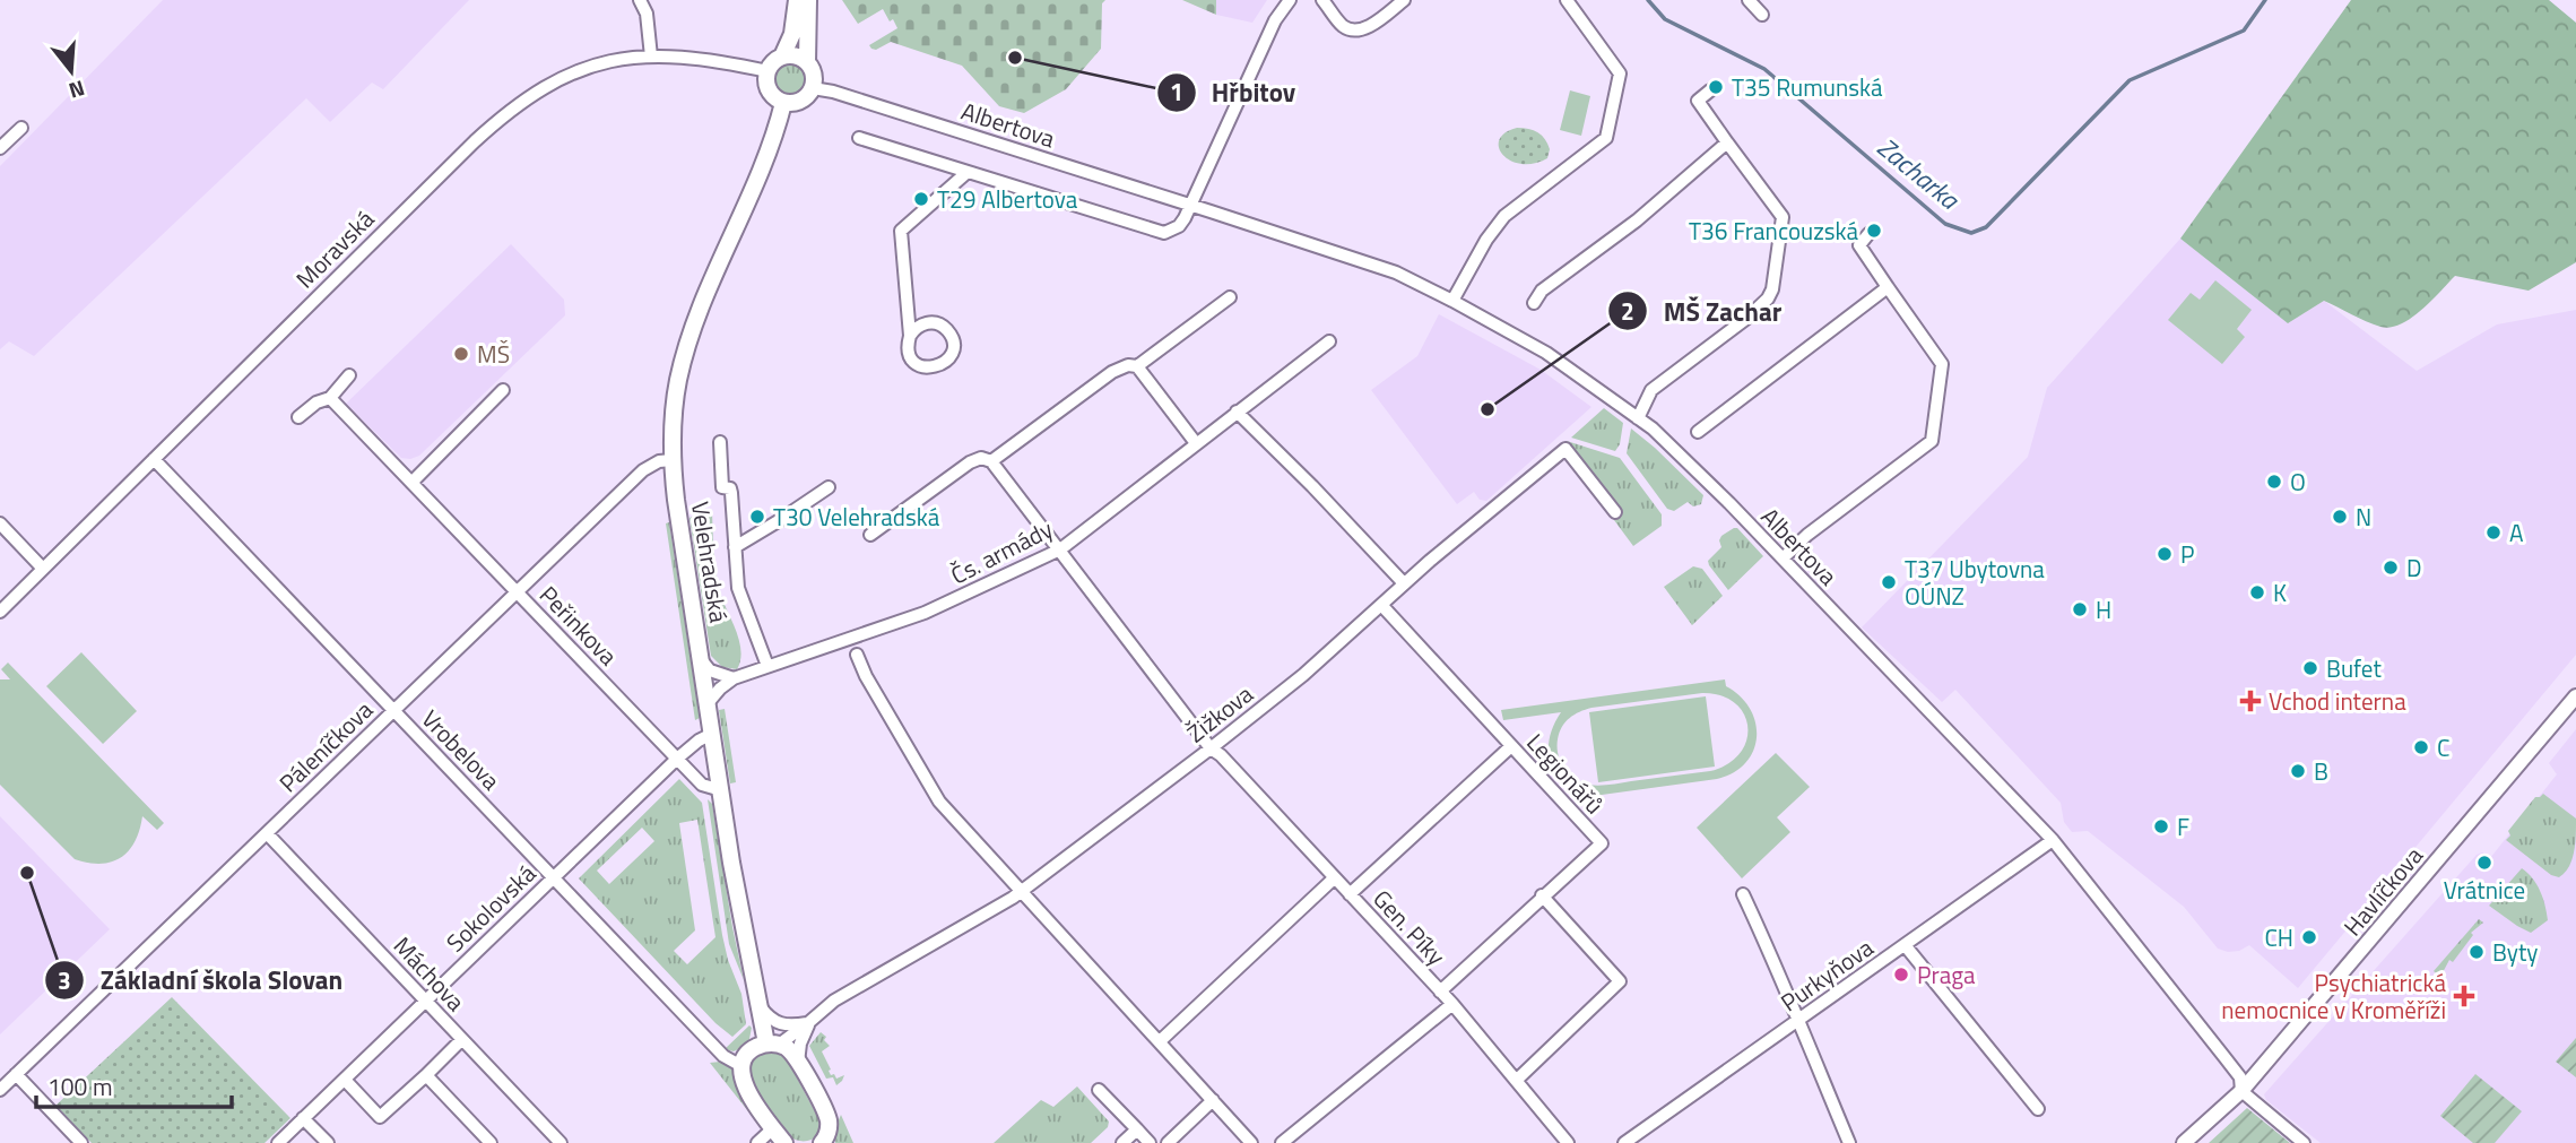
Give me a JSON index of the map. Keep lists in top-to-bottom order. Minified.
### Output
{"streets":{"main road":["Velehradská"],"street":["Albertova","Moravská","Čs. armády","Peřinkova","Žižkova","Páleníčkova","Vrobelova","Legionářů","Havlíčkova","Sokolovská","Gen. Píky","Máchova","Purkyňova"]},"crossings":[["Albertova","Moravská"],["Albertova","Velehradská"],["Albertova","Havlíčkova"],["Albertova","Purkyňova"],["Moravská","Velehradská"],["Moravská","Vrobelova"],["Čs. armády","Gen. Píky"],["Velehradská","Peřinkova"],["Velehradská","Žižkova"],["Velehradská","Páleníčkova"],["Velehradská","Sokolovská"],["Peřinkova","Páleníčkova"],["Peřinkova","Sokolovská"],["Žižkova","Legionářů"],["Žižkova","Gen. Píky"],["Páleníčkova","Vrobelova"],["Páleníčkova","Máchova"],["Vrobelova","Sokolovská"],["Legionářů","Gen. Píky"],["Sokolovská","Máchova"]],"water":["Zacharka"],"places":{"other":["Hřbitov","T35 Rumunská","T29 Albertova","T36 Francouzská","MŠ","MŠ Zachar","O","T30 Velehradská","N","A","P","D","T37 Ubytovna OÚNZ","K","H","Bufet","C","B","F","Vrátnice","Základní škola Slovan","CH","Byty","Praga"],"health":["Vchod interna","Psychiatrická nemocnice v Kroměříži"]},"scale_bar":"100 m","north":"bottom"}
